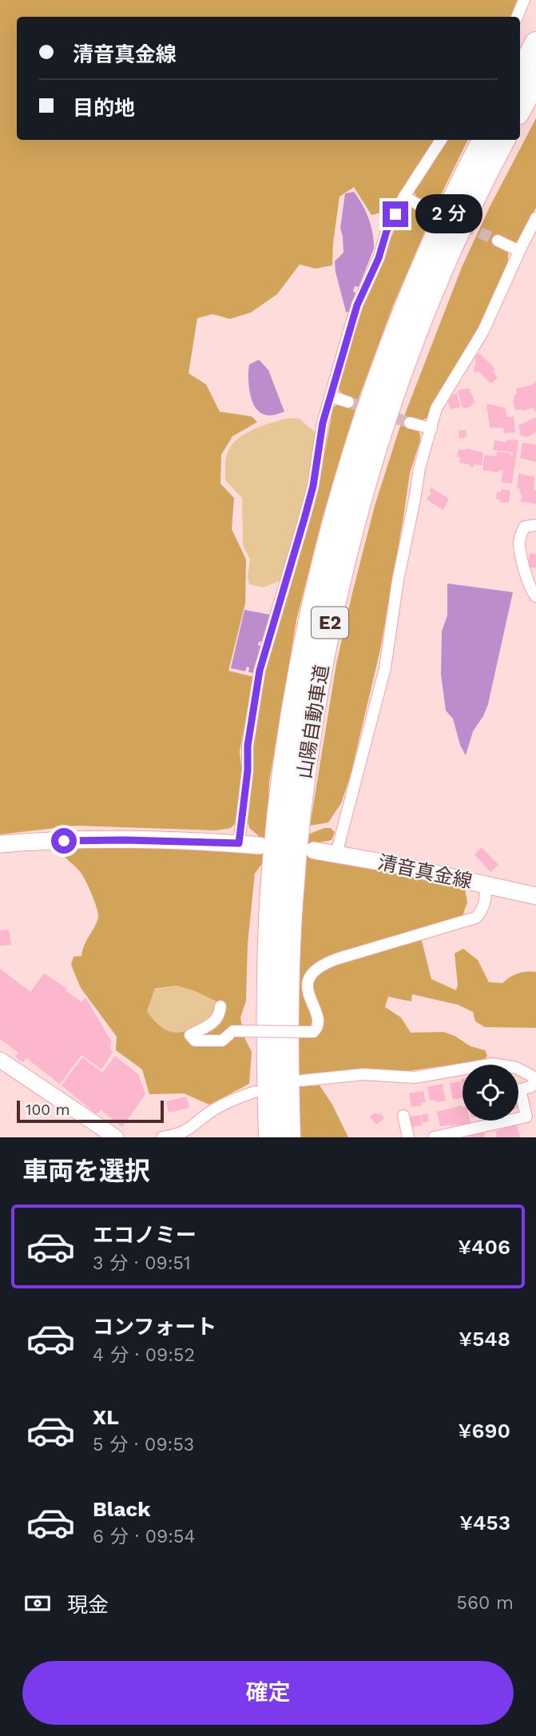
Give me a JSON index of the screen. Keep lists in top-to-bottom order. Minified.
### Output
{"streets":{"highway":["E2","山陽自動車道"],"main road":["清音真金線"]},"scale_bar":"100 m","page":{"banner":["清音真金線","目的地"],"bubble":"2 分","scale":"100 m","heading":"車両を選択","list":[{"name":"エコノミー","note":"3 分 · 09:51","value":"¥406"},{"name":"コンフォート","note":"4 分 · 09:52","value":"¥548"},{"name":"XL","note":"5 分 · 09:53","value":"¥690"},{"name":"Black","note":"6 分 · 09:54","value":"¥453"}],"pay":["現金","560 m"],"buttons":"確定"}}
